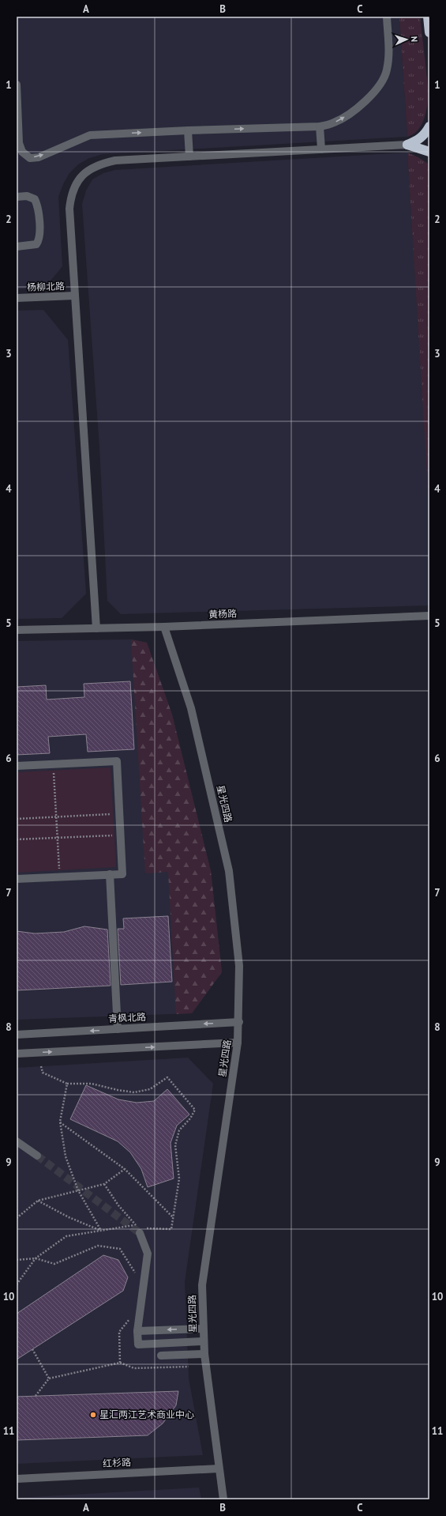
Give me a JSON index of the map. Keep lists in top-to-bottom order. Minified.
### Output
{"streets":{"street":["杨柳北路","黄杨路","星光四路","青枫北路","红杉路"]},"crossings":[["黄杨路","星光四路"],["星光四路","青枫北路"],["星光四路","红杉路"]],"places":["星汇两江艺术商业中心"],"north":"right","grid":{"columns":["A","B","C"],"rows":["1","2","3","4","5","6","7","8","9","10","11"]}}
